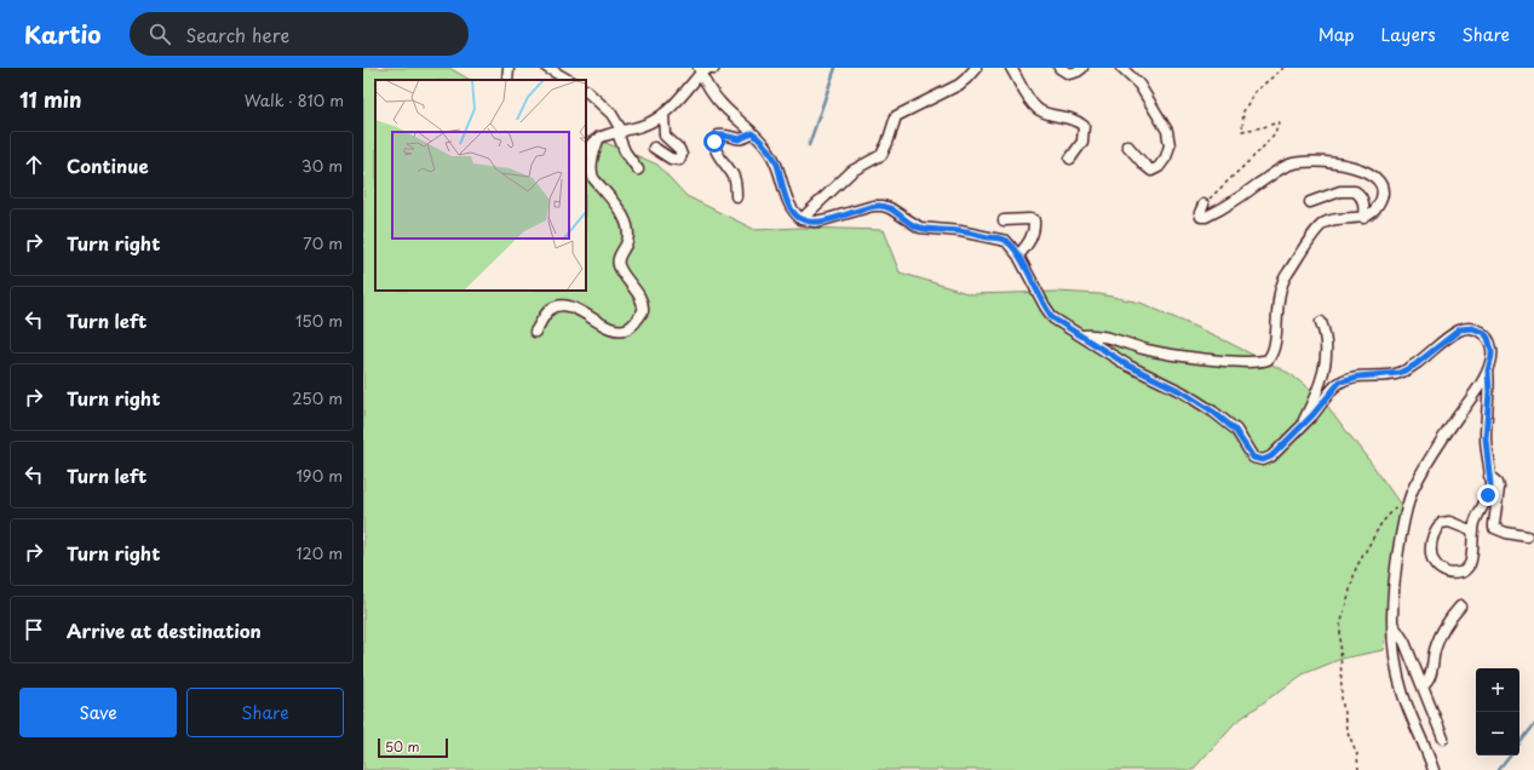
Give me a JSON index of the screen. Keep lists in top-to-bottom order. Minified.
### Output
{"scale_bar":"50 m","page":{"header":"Kartio","search":"Search here","nav":["Map","Layers","Share"],"heading":["11 min","Walk · 810 m"],"list":[["Continue","30 m"],["Turn right","70 m"],["Turn left","150 m"],["Turn right","250 m"],["Turn left","190 m"],["Turn right","120 m"],"Arrive at destination"],"map_buttons":["+","−"],"buttons":["Save","Share"],"scale":"50 m"}}
